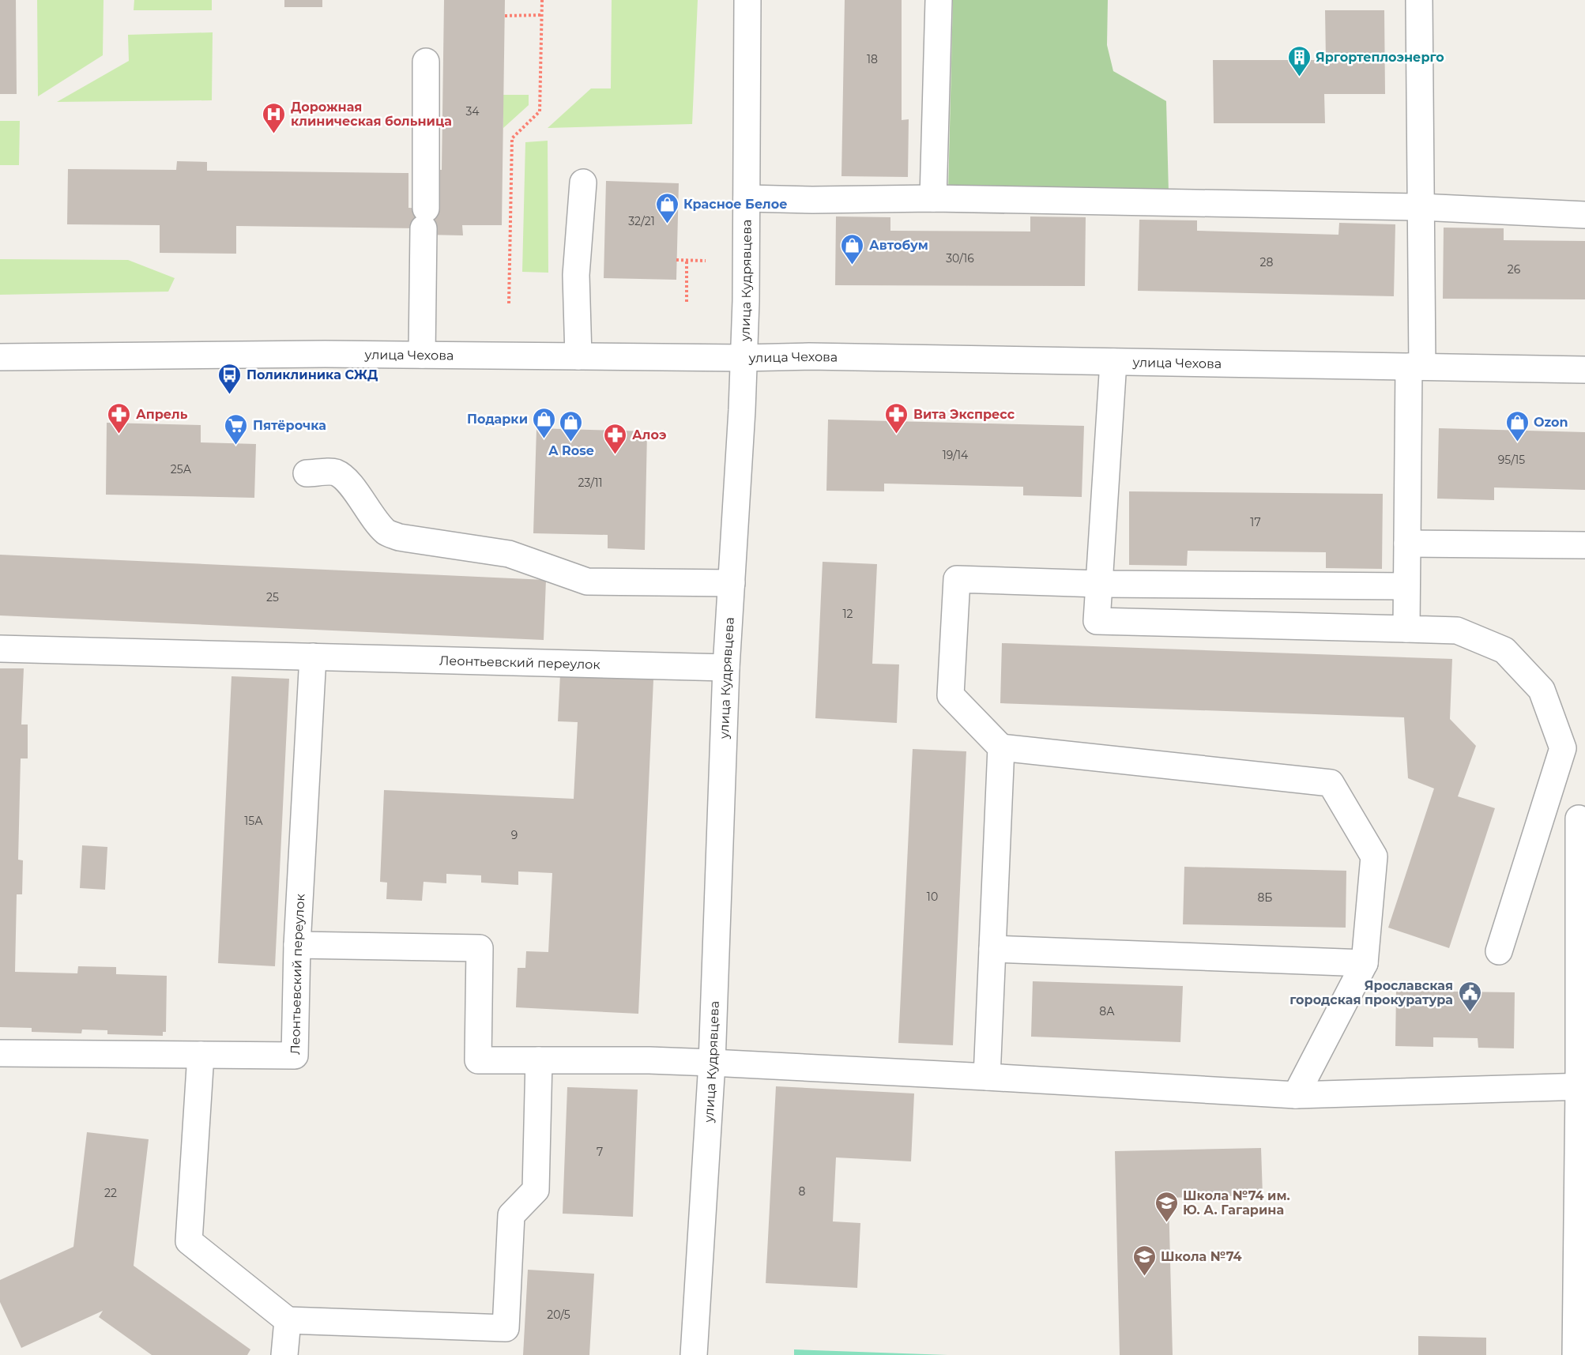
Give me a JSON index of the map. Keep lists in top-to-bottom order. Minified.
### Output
{"streets":{"street":["улица Кудрявцева","улица Чехова","Леонтьевский переулок"]},"crossings":[["улица Кудрявцева","улица Чехова"],["улица Кудрявцева","Леонтьевский переулок"]],"places":{"building":["Яргортеплоэнерго"],"hospital":["Дорожная клиническая больница"],"shop":["Красное Белое","Автобум","Подарки","A Rose","Ozon"],"bus stop":["Поликлиника СЖД"],"pharmacy":["Апрель","Вита Экспресс","Алоэ"],"supermarket":["Пятёрочка"],"public building":["Ярославская городская прокуратура"],"school or university":["Школа №74 им. Ю. А. Гагарина","Школа №74"]},"house_numbers":["18","34","32/21","30/16","28","26","19/14","95/15","25А","23/11","17","25","12","15А","9","10","8Б","8А","7","8","22","20/5"]}
